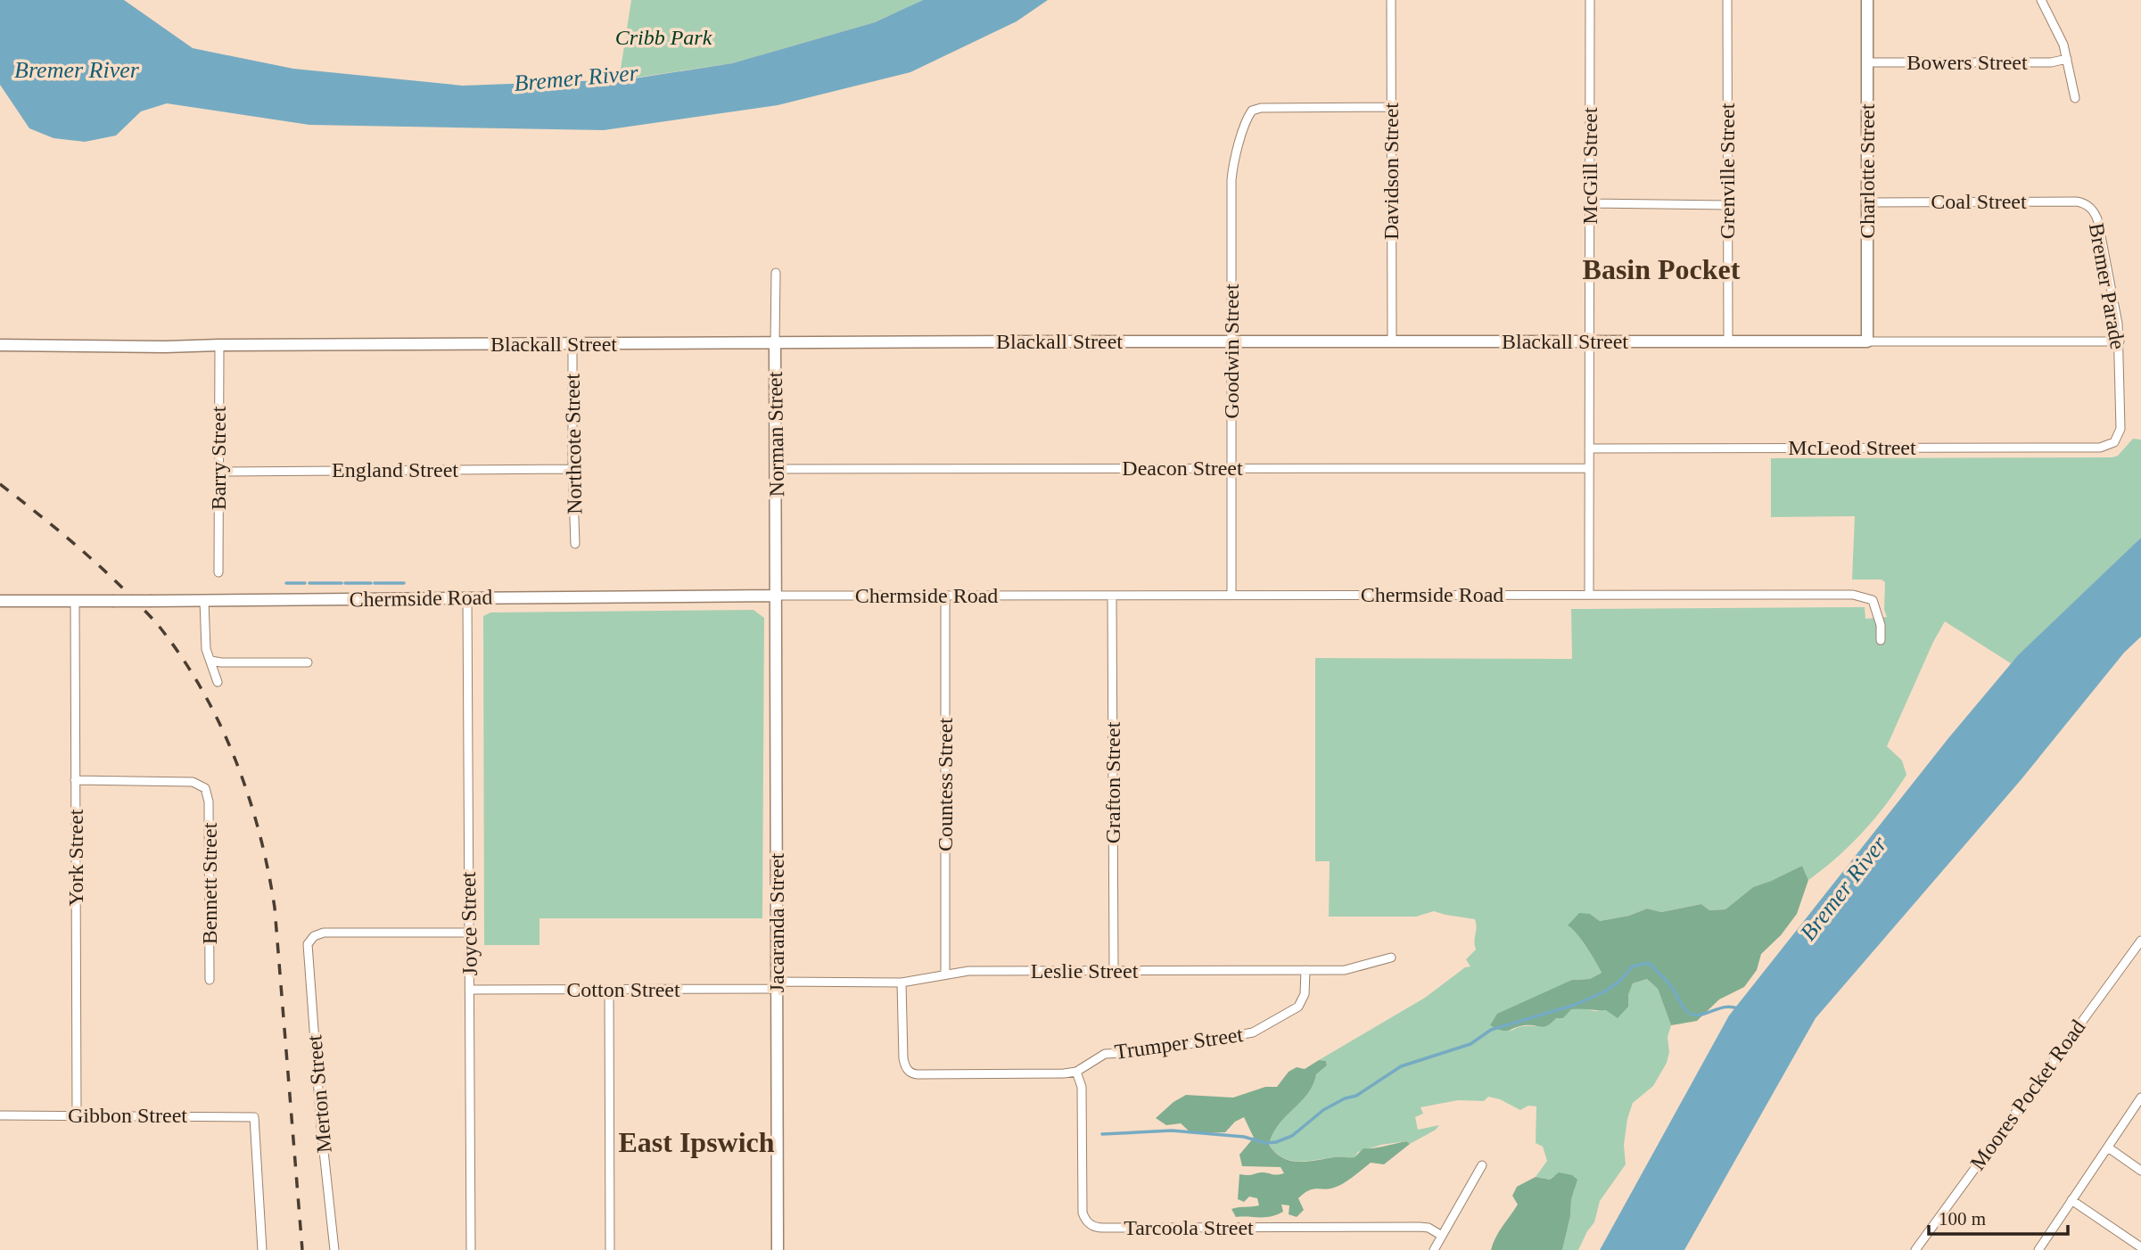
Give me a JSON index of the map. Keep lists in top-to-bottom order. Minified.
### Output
{"streets":{"street":["Bowers Street","McGill Street","Davidson Street","Grenville Street","Charlotte Street","Coal Street","Bremer Parade","Blackall Street","Goodwin Street","Norman Street","Northcote Street","McLeod Street","Barry Street","Deacon Street","England Street","Chermside Road","Grafton Street","Countess Street","York Street","Bennett Street","Jacaranda Street","Joyce Street","Leslie Street","Cotton Street","Trumper Street","Merton Street","Moores Pocket Road","Gibbon Street","Tarcoola Street"]},"crossings":[["Bowers Street","Charlotte Street"],["McGill Street","Blackall Street"],["McGill Street","McLeod Street"],["McGill Street","Deacon Street"],["McGill Street","Chermside Road"],["Davidson Street","Blackall Street"],["Davidson Street","Goodwin Street"],["Grenville Street","Blackall Street"],["Charlotte Street","Coal Street"],["Charlotte Street","Blackall Street"],["Coal Street","Bremer Parade"],["Bremer Parade","Blackall Street"],["Bremer Parade","McLeod Street"],["Blackall Street","Goodwin Street"],["Blackall Street","Norman Street"],["Blackall Street","Northcote Street"],["Blackall Street","Barry Street"],["Goodwin Street","Deacon Street"],["Goodwin Street","Chermside Road"],["Norman Street","Deacon Street"],["Norman Street","Chermside Road"],["Norman Street","Jacaranda Street"],["Northcote Street","England Street"],["Barry Street","England Street"],["Chermside Road","Grafton Street"],["Chermside Road","Countess Street"],["Chermside Road","York Street"],["Chermside Road","Jacaranda Street"],["Chermside Road","Joyce Street"],["Grafton Street","Leslie Street"],["Countess Street","Leslie Street"],["York Street","Bennett Street"],["York Street","Gibbon Street"],["Jacaranda Street","Leslie Street"],["Jacaranda Street","Cotton Street"],["Joyce Street","Cotton Street"],["Joyce Street","Merton Street"],["Leslie Street","Cotton Street"],["Leslie Street","Trumper Street"],["Trumper Street","Tarcoola Street"]],"districts":["Basin Pocket","East Ipswich"],"water":["Bremer River"],"parks":["Cribb Park"],"scale_bar":"100 m"}
